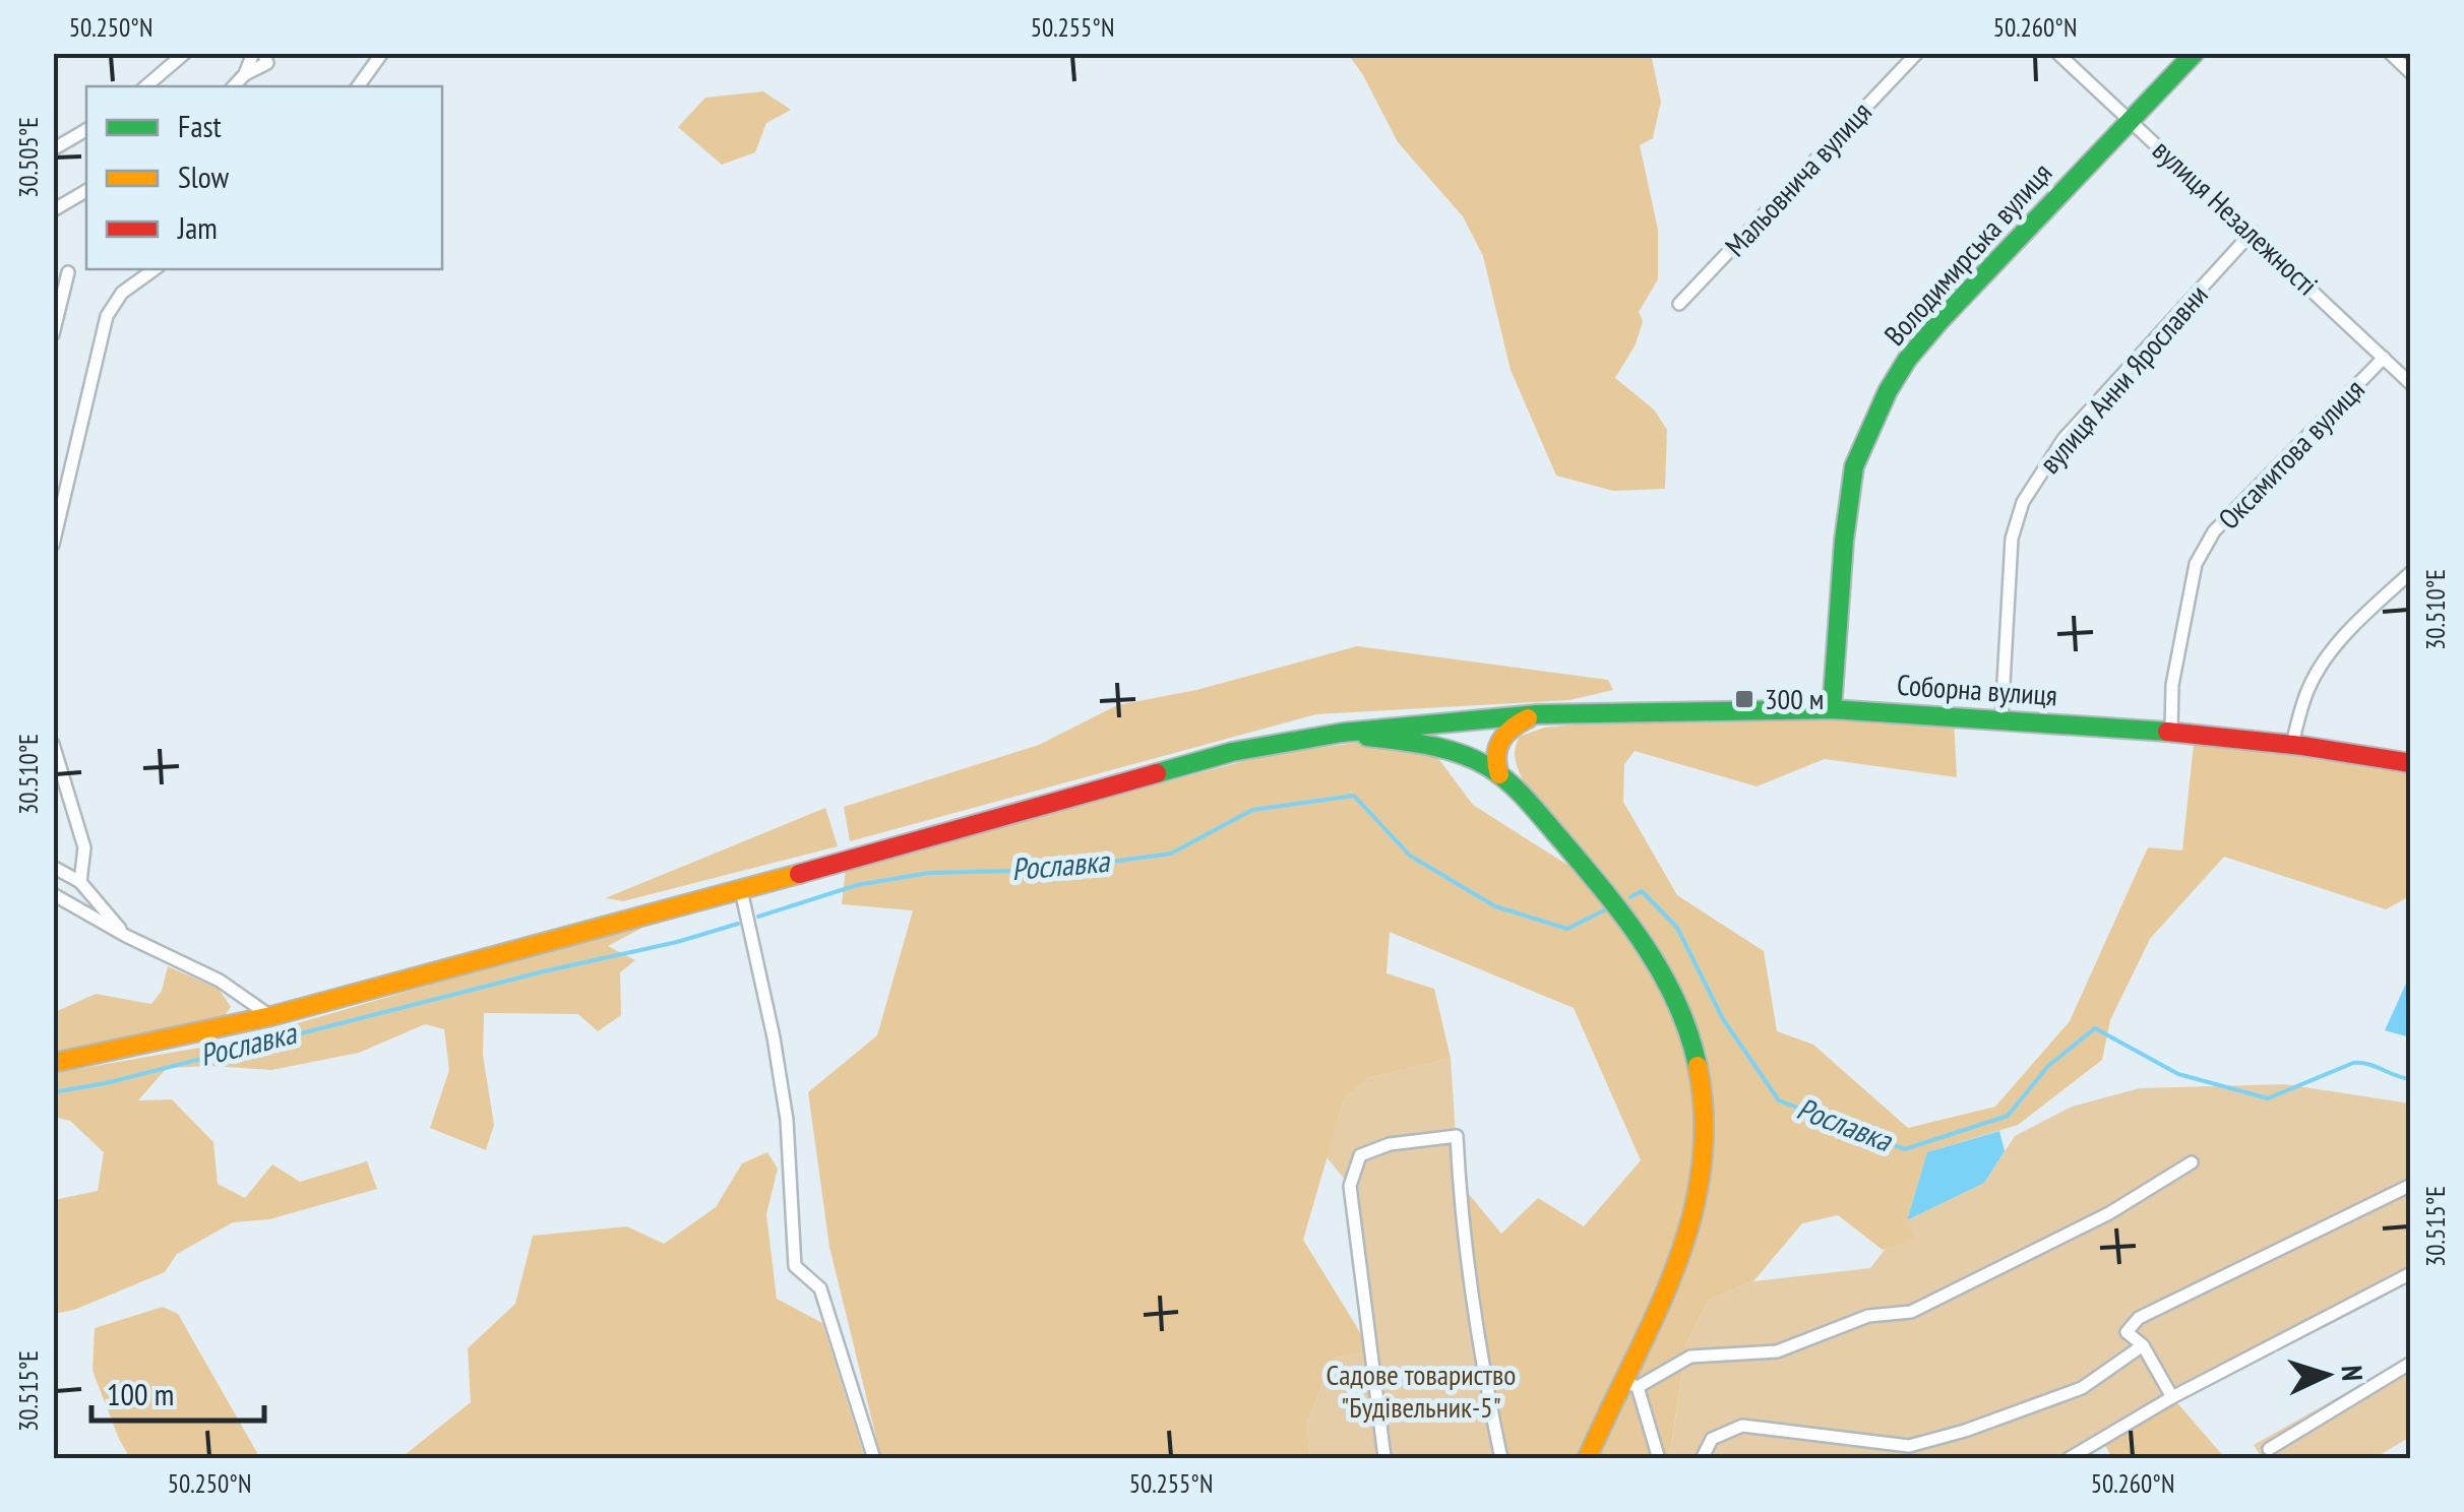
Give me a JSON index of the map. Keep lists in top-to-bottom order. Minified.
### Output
{"streets":{"main road":["Володимирська вулиця","Соборна вулиця"],"street":["Мальовнича вулиця","вулиця Незалежності","вулиця Анни Ярославни","Оксамитова вулиця"]},"crossings":[["вулиця Незалежності","Володимирська вулиця"],["вулиця Незалежності","вулиця Анни Ярославни"],["вулиця Незалежності","Оксамитова вулиця"],["Володимирська вулиця","Соборна вулиця"],["вулиця Анни Ярославни","Соборна вулиця"],["Оксамитова вулиця","Соборна вулиця"]],"water":["Рославка"],"parks":["Садове товариство \"Будівельник-5\""],"places":{"transit":["300 м"]},"legend":["Fast","Slow","Jam"],"scale_bar":"100 m","north":"right","coordinates":["50.250°N","50.255°N","50.260°N","30.505°E","30.510°E","30.515°E"]}
